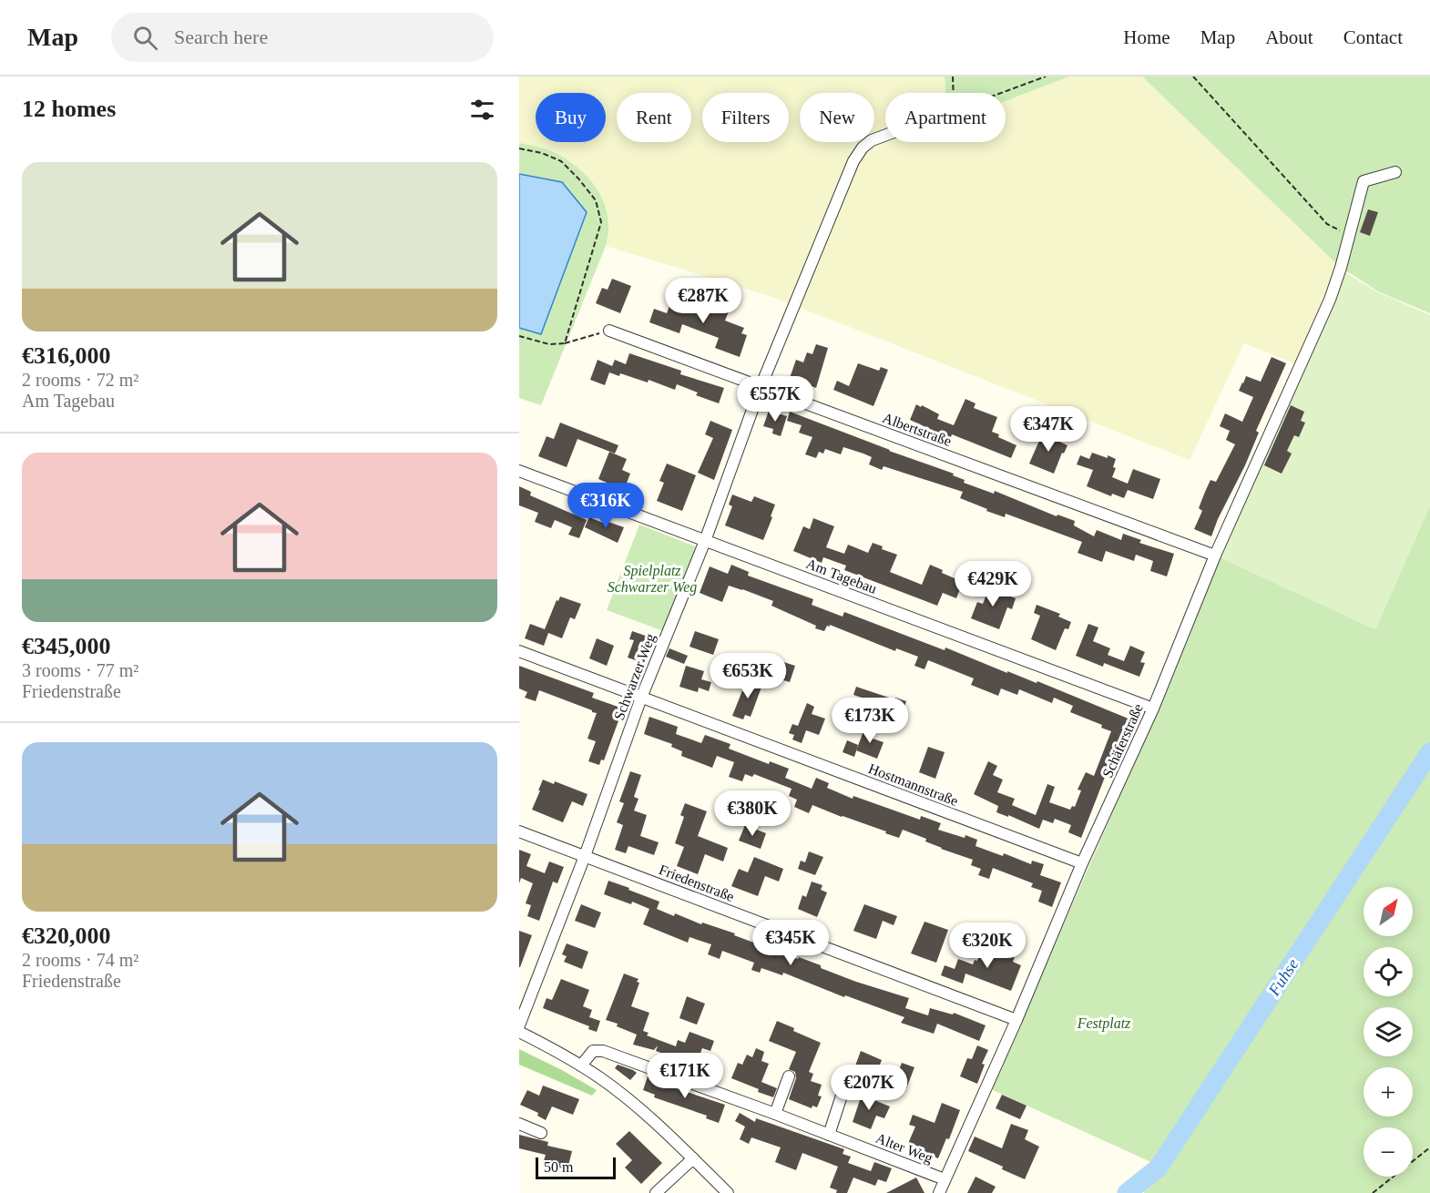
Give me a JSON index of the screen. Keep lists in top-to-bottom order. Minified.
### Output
{"streets":{"street":["Albertstraße","Am Tagebau","Schwarzer Weg","Schäferstraße","Hostmannstraße","Friedenstraße","Alter Weg"]},"crossings":[["Albertstraße","Schwarzer Weg"],["Albertstraße","Schäferstraße"],["Am Tagebau","Schwarzer Weg"],["Am Tagebau","Schäferstraße"],["Schwarzer Weg","Hostmannstraße"],["Schwarzer Weg","Friedenstraße"],["Schäferstraße","Hostmannstraße"],["Schäferstraße","Friedenstraße"],["Schäferstraße","Alter Weg"]],"water":["Fuhse"],"parks":["Spielplatz Schwarzer Weg","Festplatz"],"scale_bar":"50 m","north":"top right","page":{"header":"Map","search":"Search here","nav":["Home","Map","About","Contact"],"heading":"12 homes","chip":["Buy","Rent","Filters","New","Apartment"],"list":[{"name":"€316,000","note":"2 rooms · 72 m² · Am Tagebau"},{"name":"€345,000","note":"3 rooms · 77 m² · Friedenstraße"},{"name":"€320,000","note":"2 rooms · 74 m² · Friedenstraße"}],"price":["€287K","€557K","€347K","€316K","€429K","€653K","€173K","€380K","€345K","€320K","€171K","€207K"],"map_buttons":["+","−"],"scale":"50 m"}}
